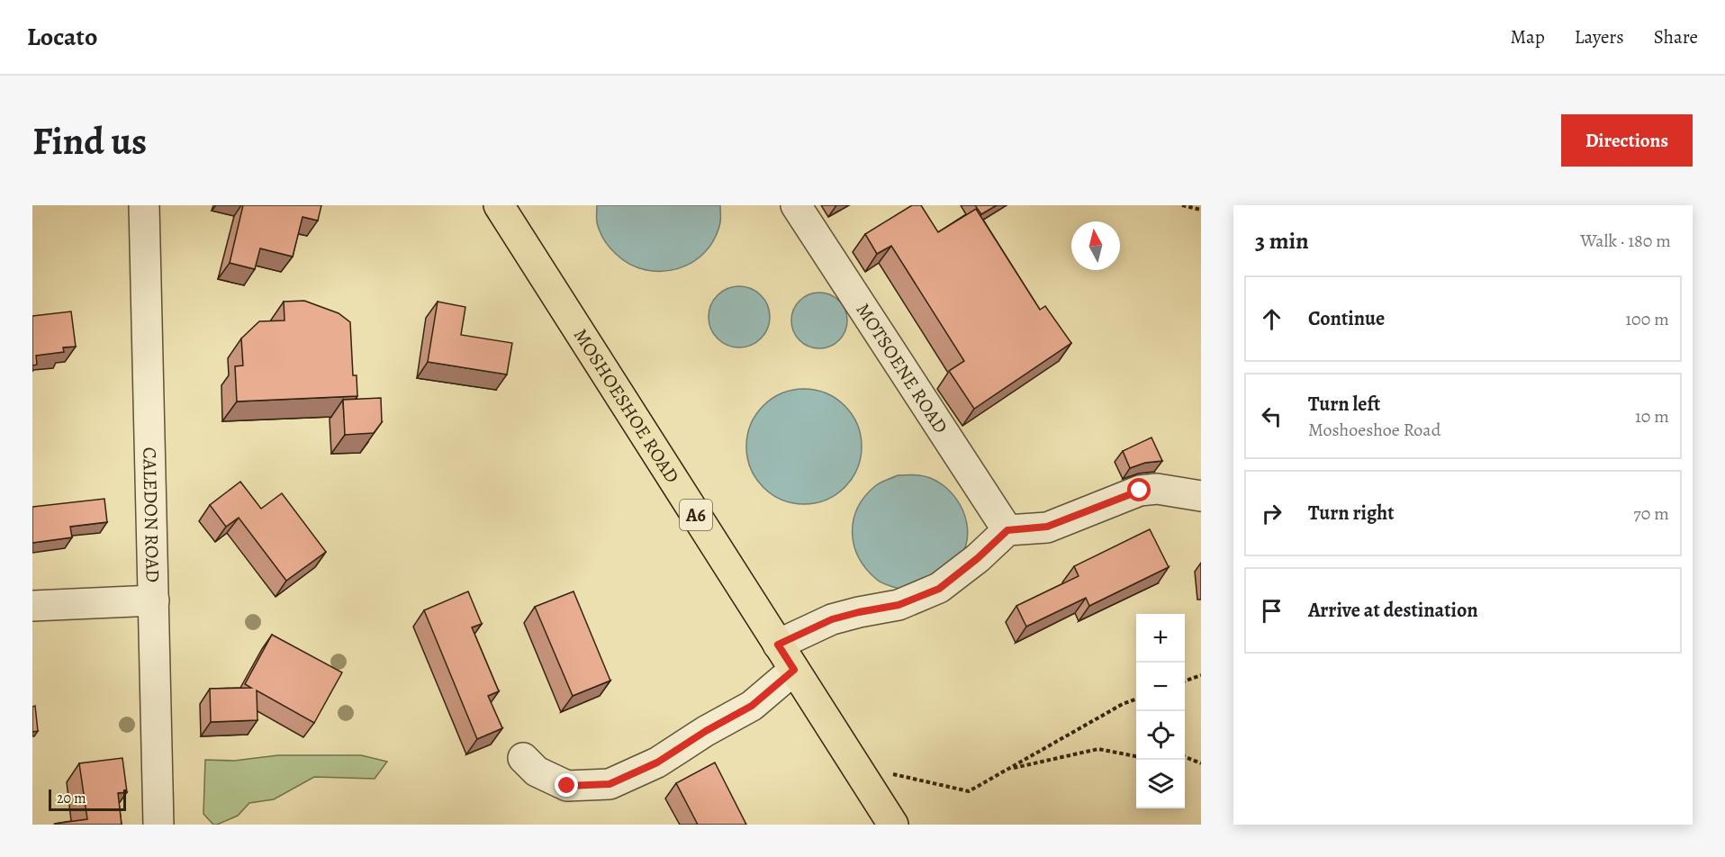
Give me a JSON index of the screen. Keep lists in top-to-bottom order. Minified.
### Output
{"streets":{"main road":["MOSHOESHOE ROAD","A6"],"street":["MOTSOENE ROAD","CALEDON ROAD"]},"scale_bar":"20 m","north":"top","page":{"header":"Locato","nav":["Map","Layers","Share"],"buttons":"Directions","title":"Find us","heading":["3 min","Walk · 180 m"],"list":[["Continue","100 m"],["Turn left","Moshoeshoe Road","10 m"],["Turn right","70 m"],"Arrive at destination"],"map_buttons":["+","−"],"scale":"20 m"}}
